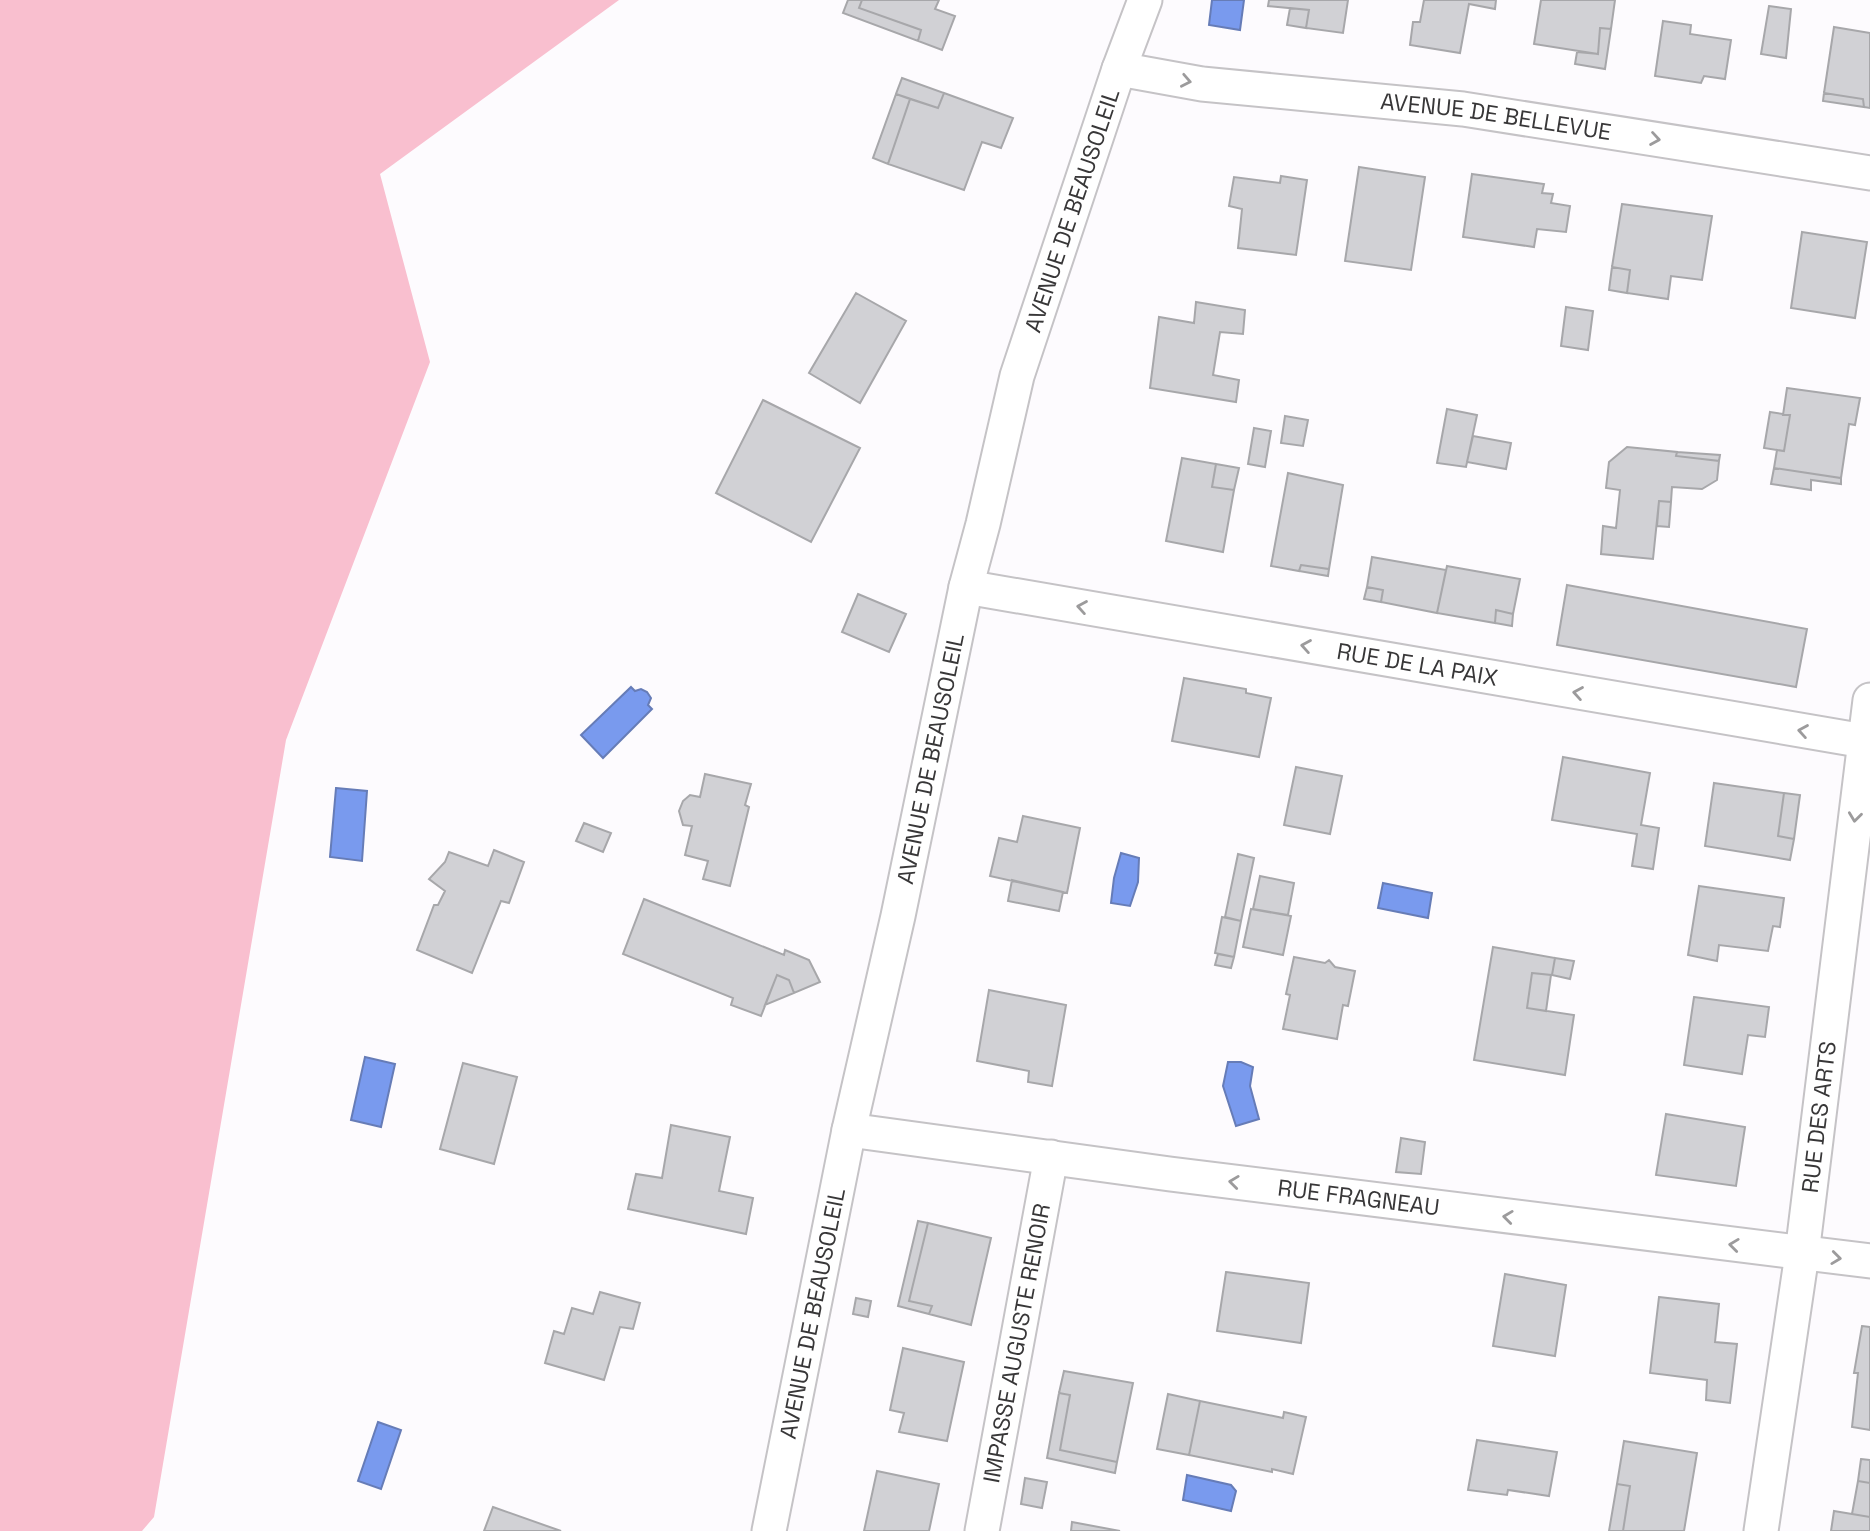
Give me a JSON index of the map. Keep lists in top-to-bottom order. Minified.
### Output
{"streets":{"street":["AVENUE DE BELLEVUE","AVENUE DE BEAUSOLEIL","RUE DE LA PAIX","RUE DES ARTS","RUE FRAGNEAU","IMPASSE AUGUSTE RENOIR"]},"crossings":[["AVENUE DE BELLEVUE","AVENUE DE BEAUSOLEIL"],["AVENUE DE BEAUSOLEIL","RUE DE LA PAIX"],["AVENUE DE BEAUSOLEIL","RUE FRAGNEAU"],["RUE DE LA PAIX","RUE DES ARTS"],["RUE DES ARTS","RUE FRAGNEAU"],["RUE FRAGNEAU","IMPASSE AUGUSTE RENOIR"]],"one_way":["AVENUE DE BELLEVUE","RUE DE LA PAIX","RUE DES ARTS","RUE FRAGNEAU"]}
